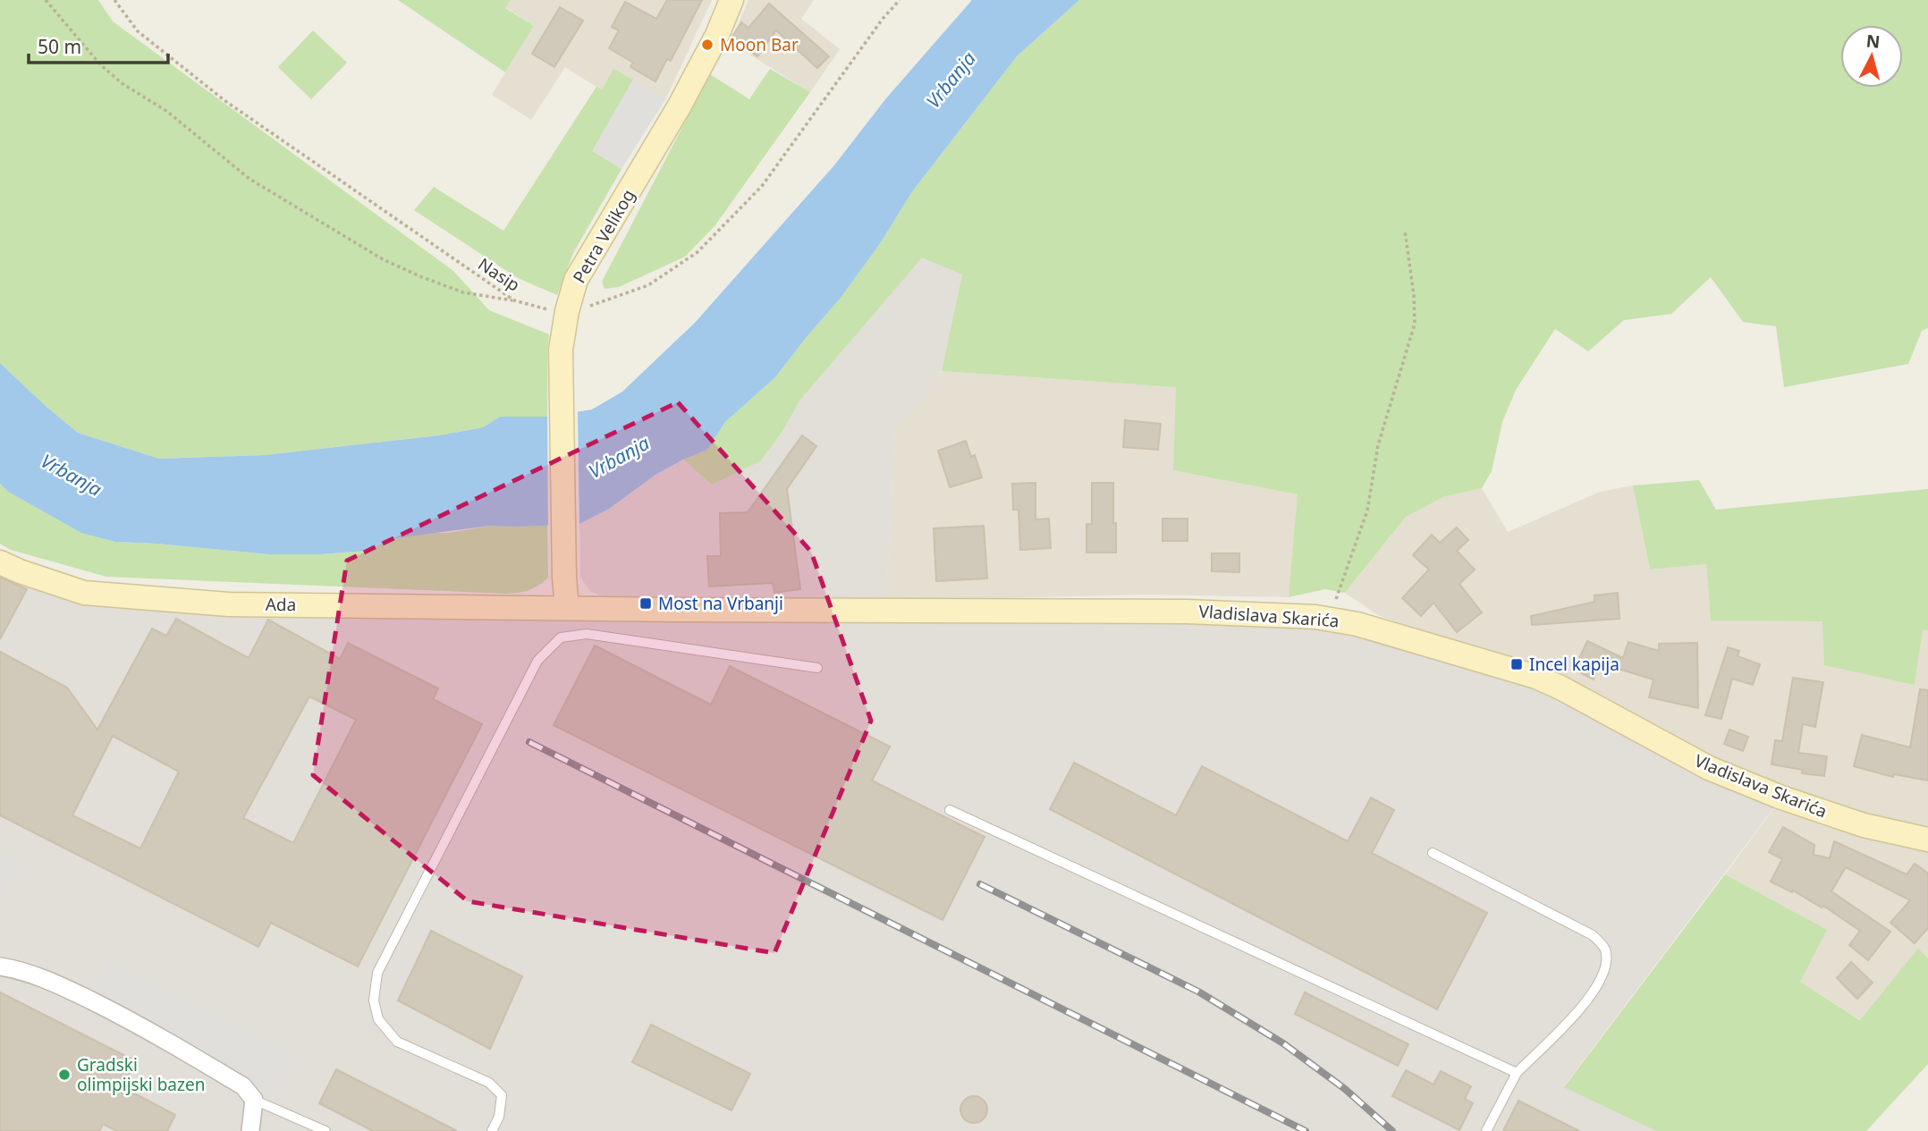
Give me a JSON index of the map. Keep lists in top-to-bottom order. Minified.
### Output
{"streets":{"street":["Petra Velikog","Ada","Vladislava Skarića"],"path":["Nasip"]},"crossings":[["Petra Velikog","Nasip"],["Petra Velikog","Ada"],["Petra Velikog","Vladislava Skarića"],["Ada","Vladislava Skarića"]],"water":["Vrbanja"],"places":{"other":["Moon Bar","Gradski olimpijski bazen"],"transit":["Most na Vrbanji","Incel kapija"]},"scale_bar":"50 m","north":"top"}
